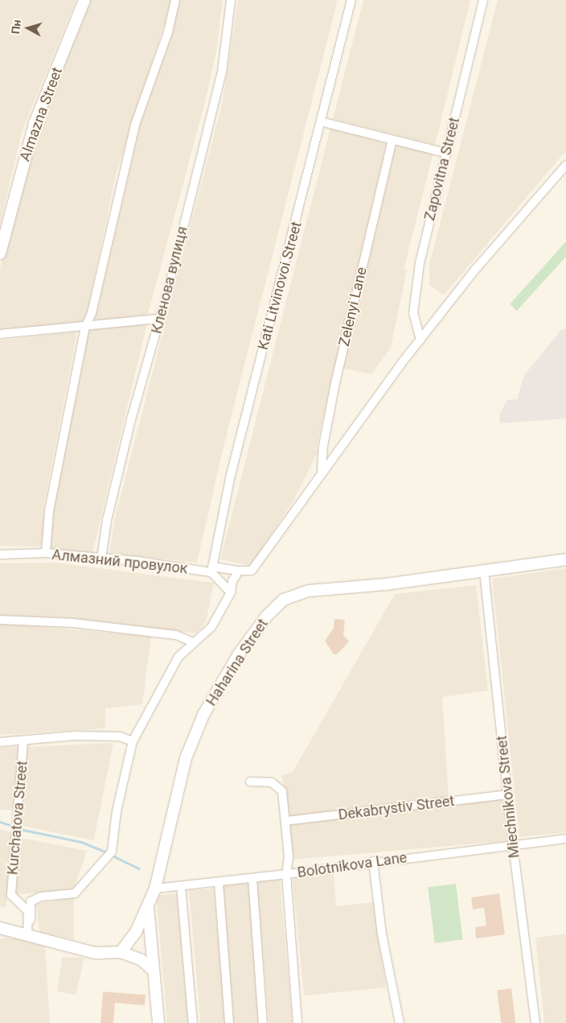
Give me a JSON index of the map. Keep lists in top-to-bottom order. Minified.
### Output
{"streets":{"main road":["Almazna Street","Haharina Street"],"street":["Zapovitna Street","Кленова вулиця","Kati Litvinovoi Street","Zelenyi Lane","Алмазний провулок","Miechnikova Street","Dekabrystiv Street","Kurchatova Street","Bolotnikova Lane"]},"crossings":[["Кленова вулиця","Алмазний провулок"],["Kati Litvinovoi Street","Алмазний провулок"],["Haharina Street","Miechnikova Street"],["Miechnikova Street","Dekabrystiv Street"],["Miechnikova Street","Bolotnikova Lane"]],"north":"left"}
